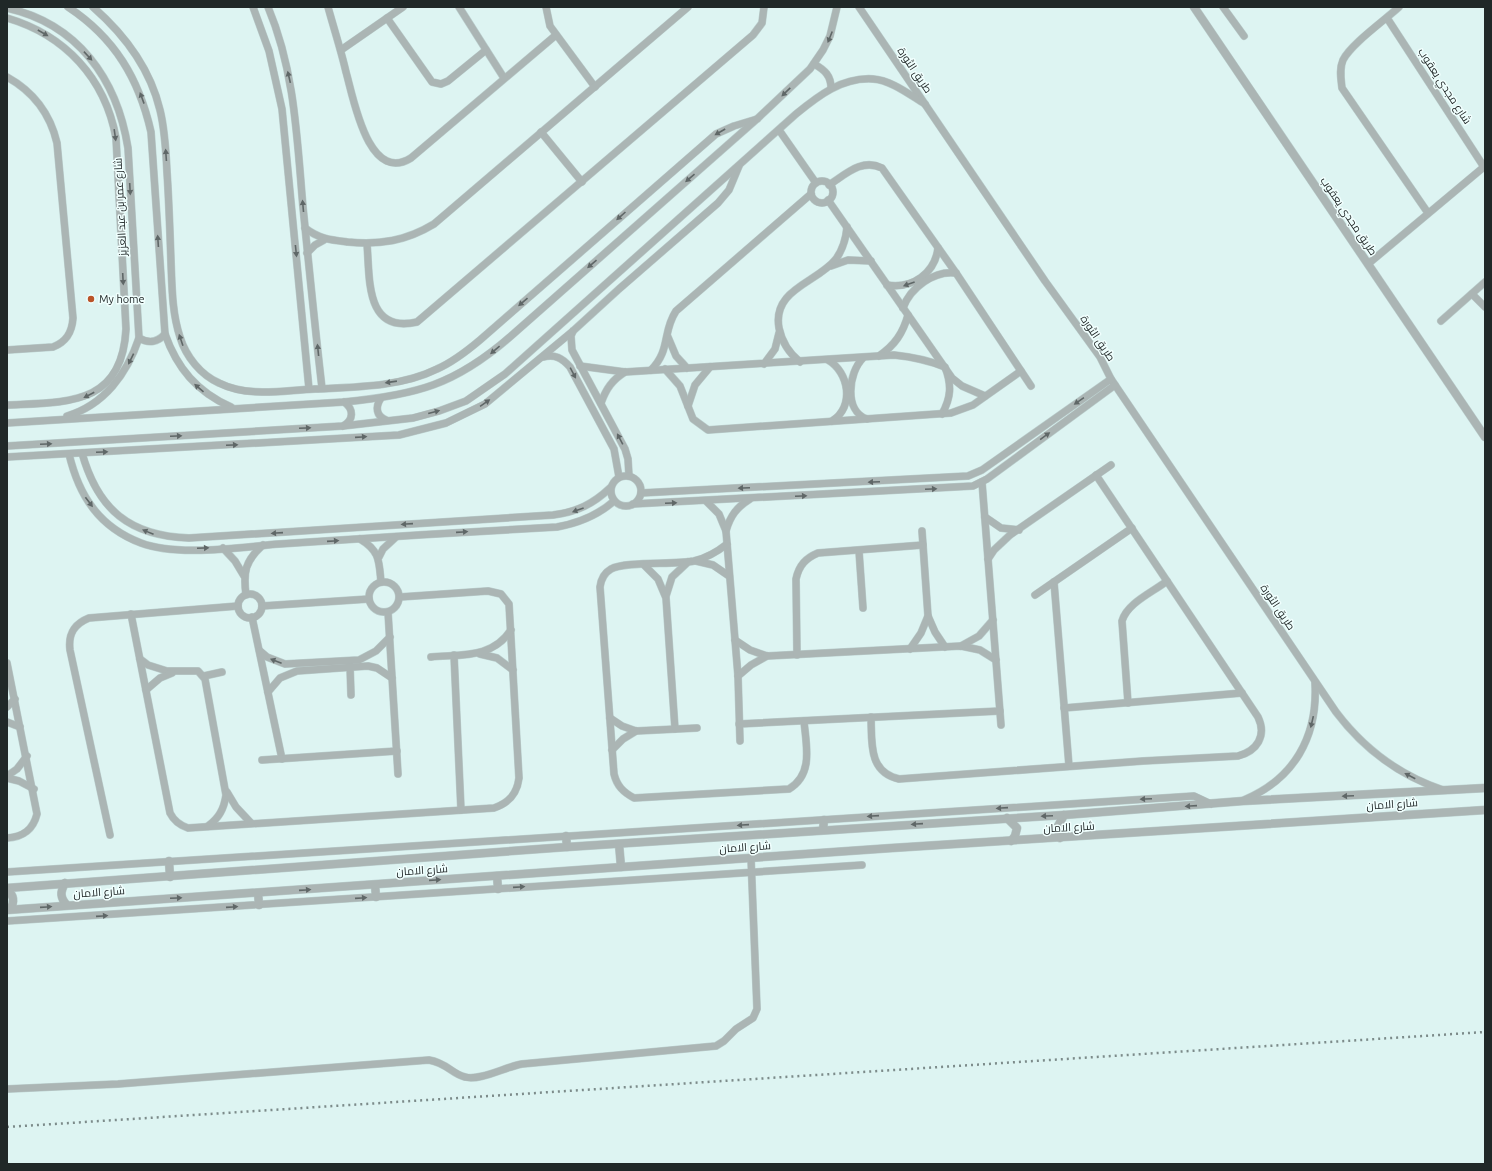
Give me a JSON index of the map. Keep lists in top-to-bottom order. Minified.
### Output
{"streets":{"street":["طريق الثورة","شارع مجدي يعقوب","شارع عمر بن عبد العزيز","طريق مجدي يعقوب","شارع الامان"]},"crossings":[["طريق الثورة","شارع الامان"]],"places":["My home"]}
